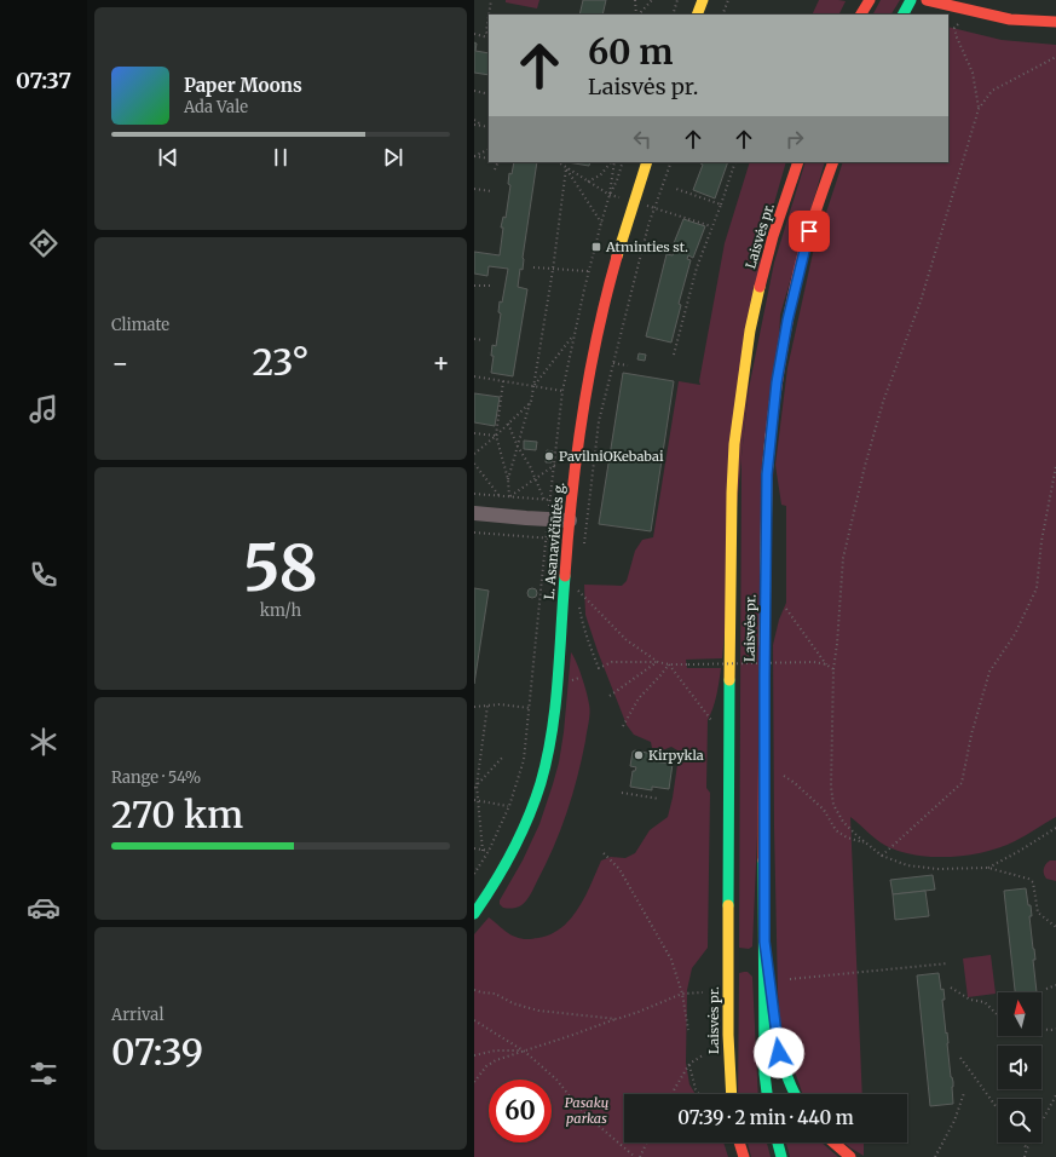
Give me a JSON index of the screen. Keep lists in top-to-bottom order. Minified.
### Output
{"streets":{"main road":["Laisvės pr.","L. Asanavičiūtės g."]},"parks":["Pasakų parkas"],"places":{"transit":["Atminties st."],"other":["PavilniOKebabai","Kirpykla"]},"north":"top","page":{"tabs":"07:37","turn":["60 m","Laisvės pr."],"song":["Paper Moons","Ada Vale"],"tile":["Climate",["58","km/h"],["Range · 54%","270 km"],["Arrival","07:39"]],"heat":["−","23°","+"],"limit":"60","trip":"07:39 · 2 min · 440 m"}}
